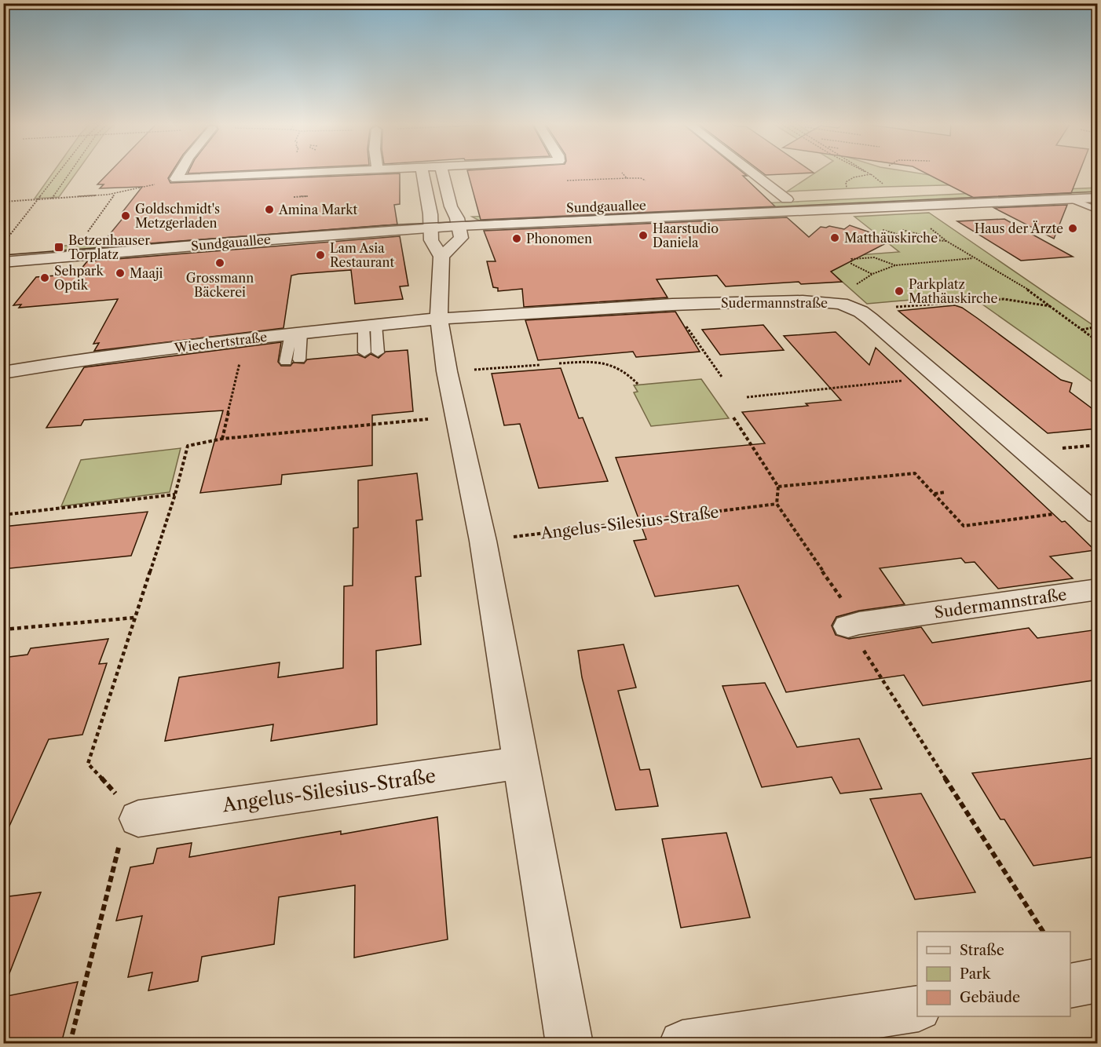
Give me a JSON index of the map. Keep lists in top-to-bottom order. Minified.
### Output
{"streets":{"street":["Sundgauallee","Sudermannstraße","Wiechertstraße","Angelus-Silesius-Straße"]},"crossings":[["Sudermannstraße","Wiechertstraße"]],"places":{"other":["Amina Markt","Goldschmidt's Metzgerladen","Haus der Ärzte","Haarstudio Daniela","Matthäuskirche","Phonomen","Lam Asia Restaurant","Grossmann Bäckerei","Maaji","Sehpark Optik","Parkplatz Mathäuskirche"],"transit":["Betzenhauser Torplatz"]},"legend":["Straße","Park","Gebäude"]}
